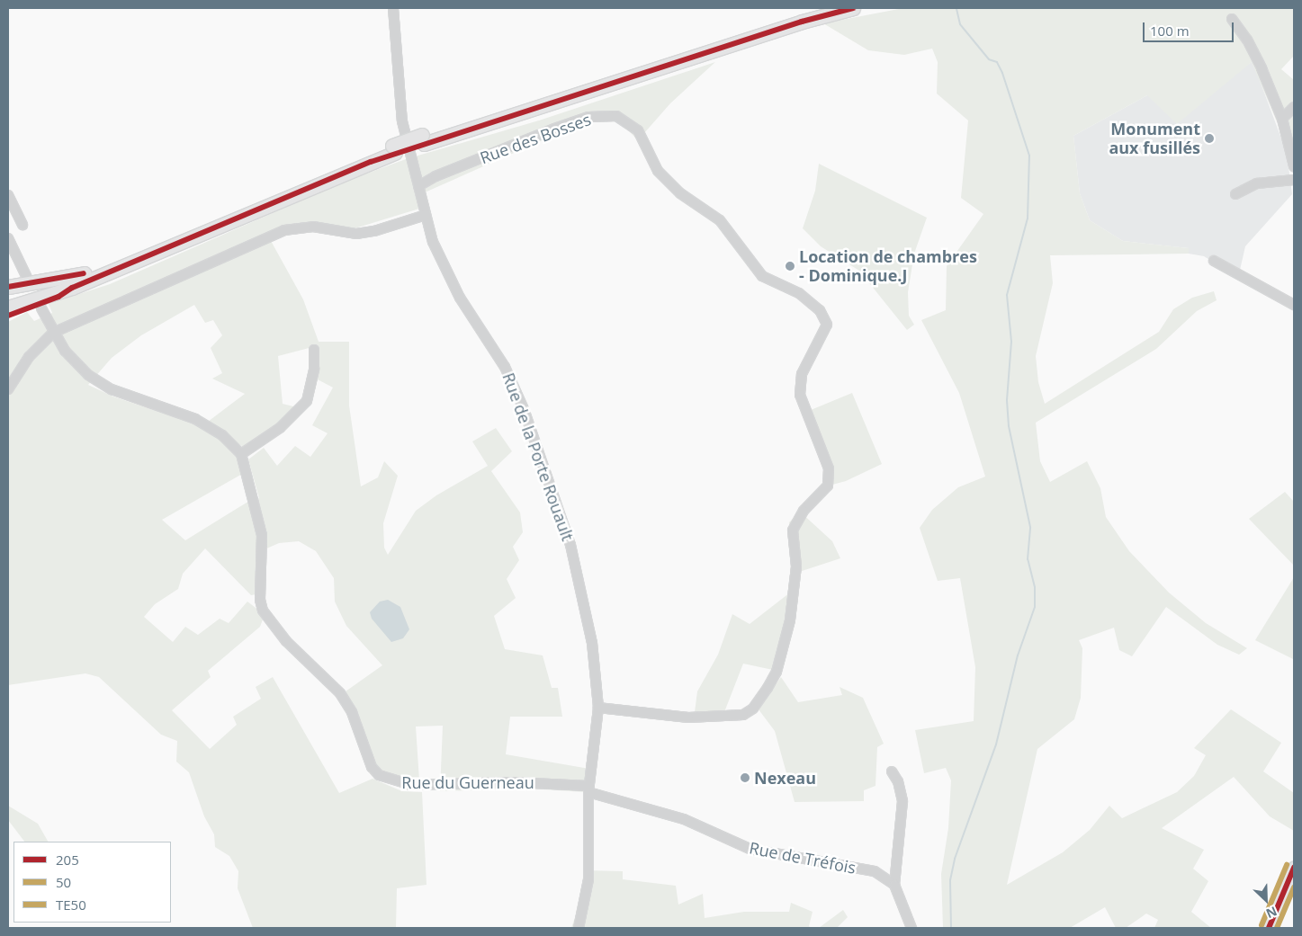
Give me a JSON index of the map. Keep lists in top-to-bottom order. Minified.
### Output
{"streets":{"street":["Rue des Bosses","Rue de la Porte Rouault","Rue du Guerneau","Rue de Tréfois"]},"crossings":[["Rue des Bosses","Rue de la Porte Rouault"],["Rue de la Porte Rouault","Rue du Guerneau"],["Rue de la Porte Rouault","Rue de Tréfois"],["Rue du Guerneau","Rue de Tréfois"]],"places":["Monument aux fusillés","Location de chambres - Dominique.J","Nexeau"],"lines":["transit line 205","transit line TE50","transit line 50"],"legend":["205","50","TE50"],"scale_bar":"100 m","north":"bottom right"}
